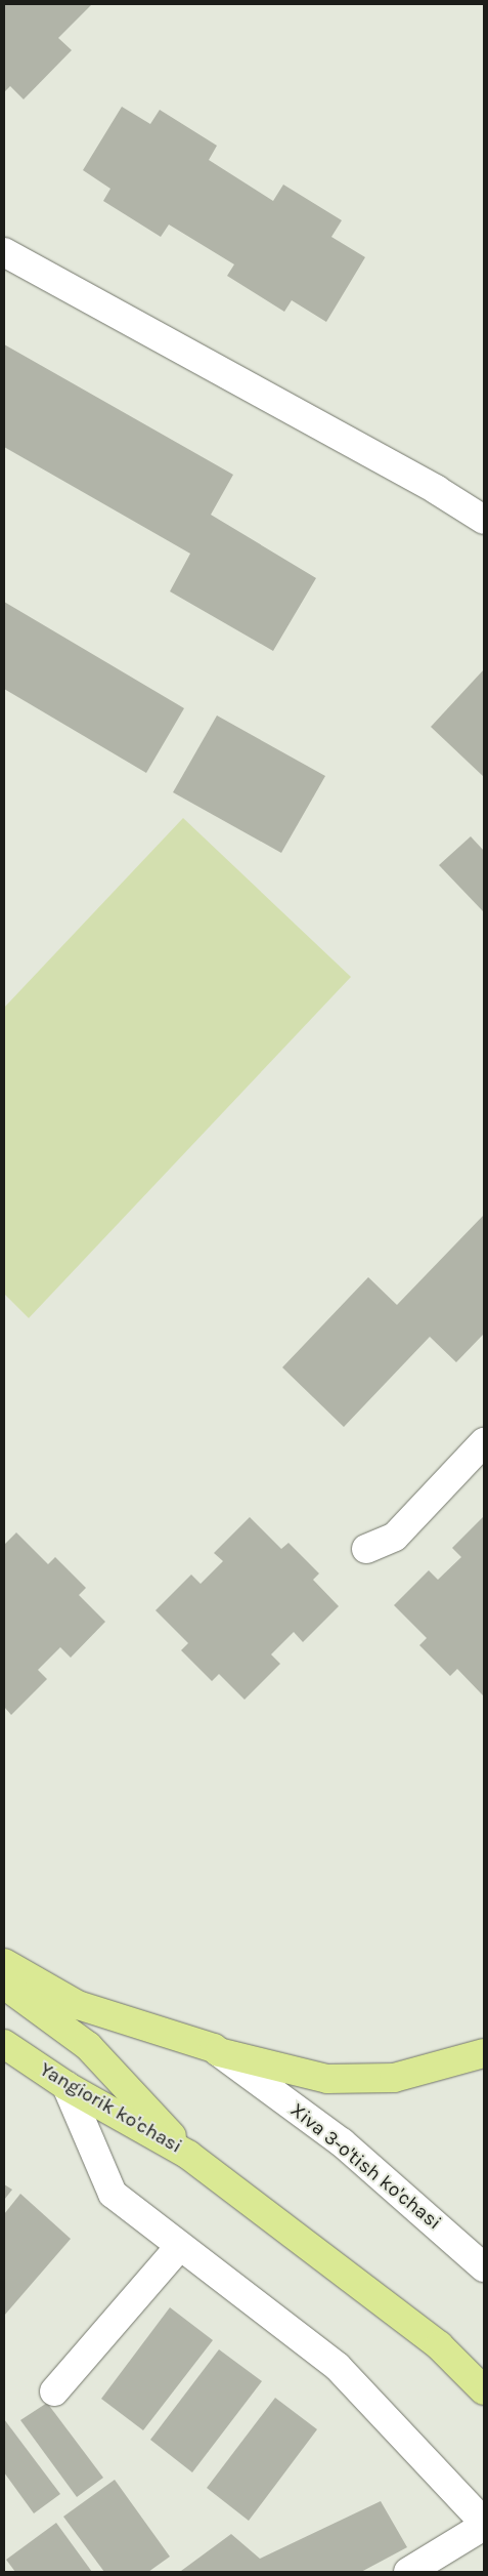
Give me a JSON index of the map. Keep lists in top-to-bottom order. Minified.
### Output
{"streets":{"main road":["Yangiorik ko'chasi"],"street":["Xiva 3-o'tish ko'chasi"]}}
